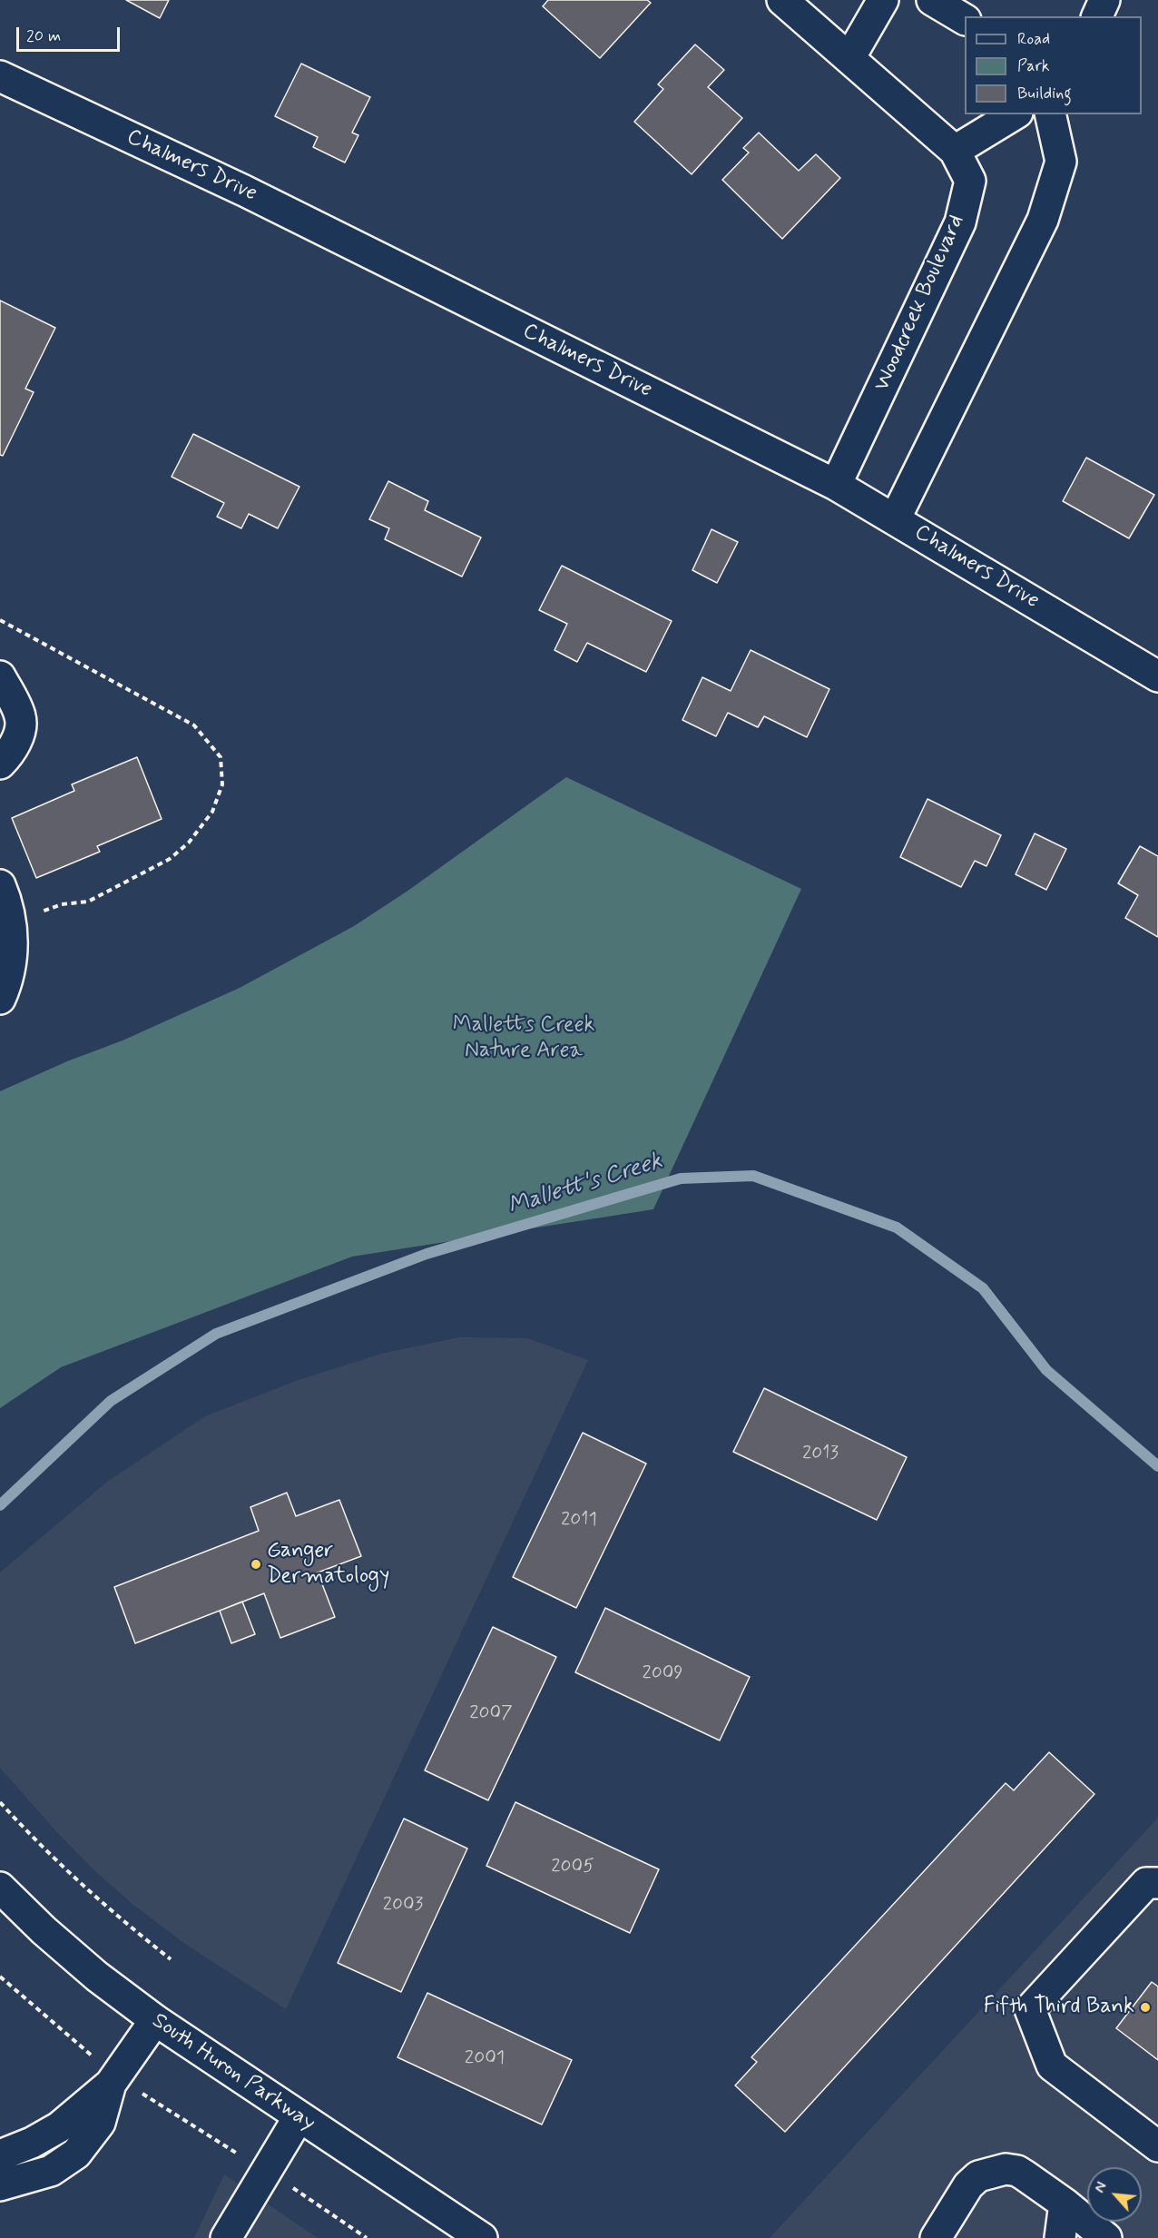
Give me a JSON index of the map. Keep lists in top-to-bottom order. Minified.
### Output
{"streets":{"street":["Chalmers Drive","Woodcreek Boulevard","South Huron Parkway"]},"crossings":[["Chalmers Drive","Woodcreek Boulevard"]],"water":["Mallett's Creek"],"parks":["Malletts Creek Nature Area"],"places":["Ganger Dermatology","Fifth Third Bank"],"house_numbers":["2013","2011","2009","2007","2005","2003","2001"],"legend":["Road","Park","Building"],"scale_bar":"20 m","north":"top left"}
